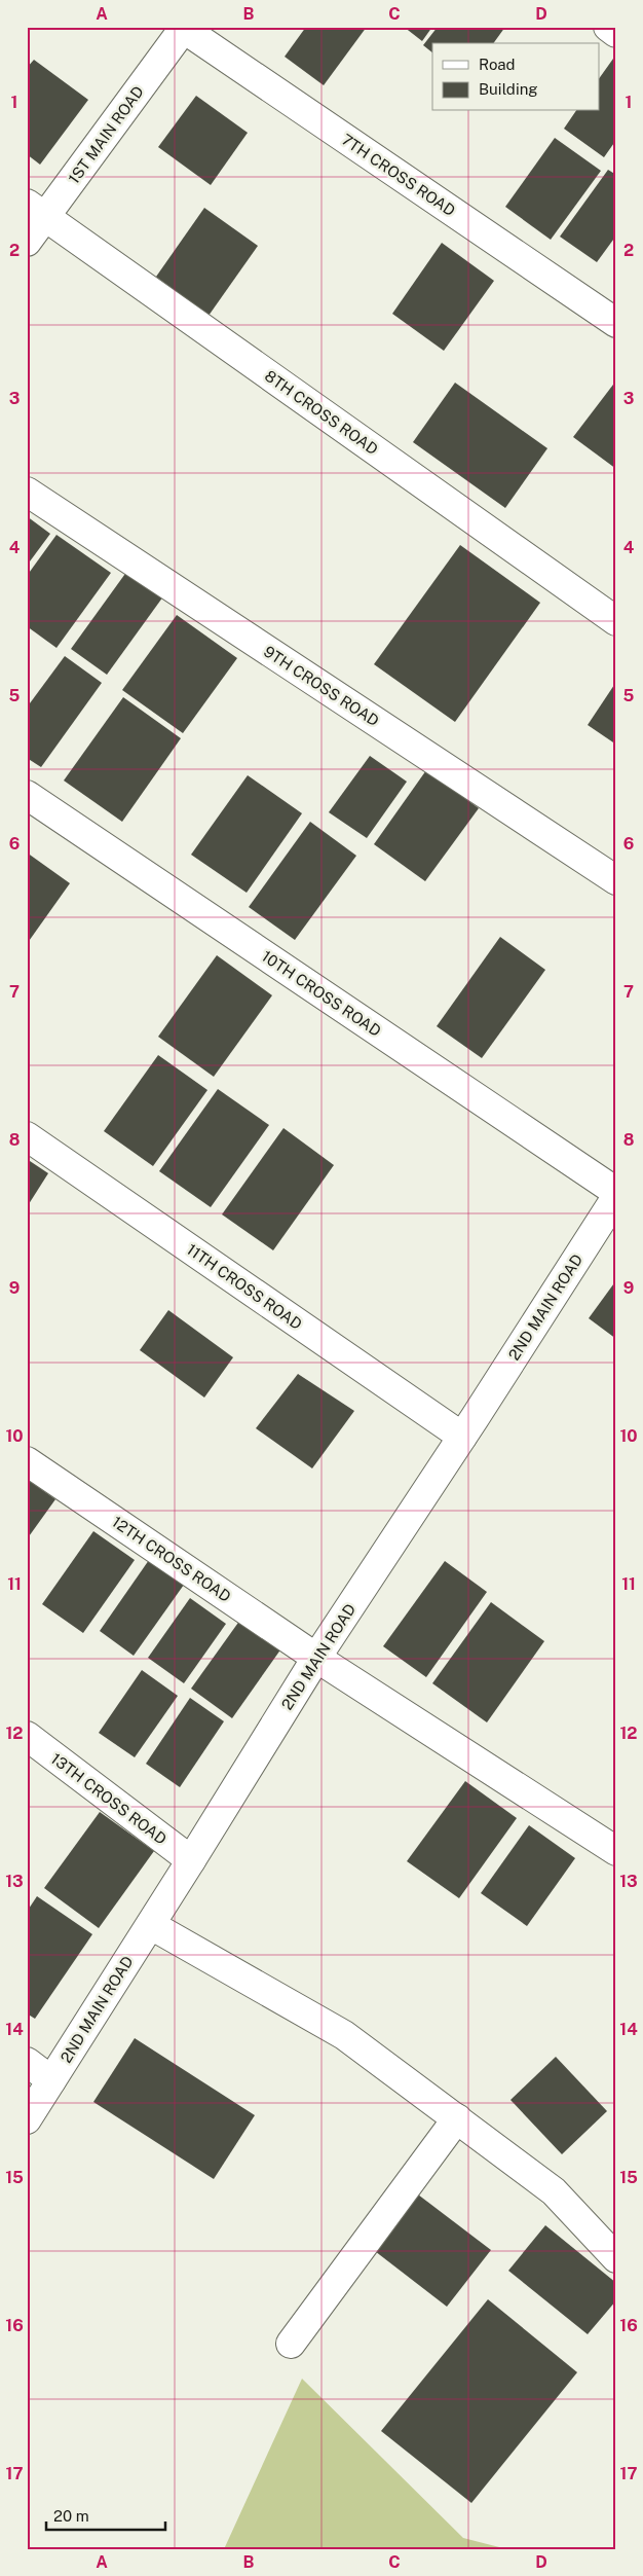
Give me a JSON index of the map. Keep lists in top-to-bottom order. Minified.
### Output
{"streets":{"street":["1ST MAIN ROAD","7TH CROSS ROAD","8TH CROSS ROAD","9TH CROSS ROAD","10TH CROSS ROAD","11TH CROSS ROAD","2ND MAIN ROAD","12TH CROSS ROAD","13TH CROSS ROAD"]},"crossings":[["1ST MAIN ROAD","7TH CROSS ROAD"],["1ST MAIN ROAD","8TH CROSS ROAD"],["11TH CROSS ROAD","2ND MAIN ROAD"],["2ND MAIN ROAD","12TH CROSS ROAD"],["2ND MAIN ROAD","13TH CROSS ROAD"]],"legend":["Road","Building"],"scale_bar":"20 m","grid":{"columns":["A","B","C","D"],"rows":["1","2","3","4","5","6","7","8","9","10","11","12","13","14","15","16","17"]}}
